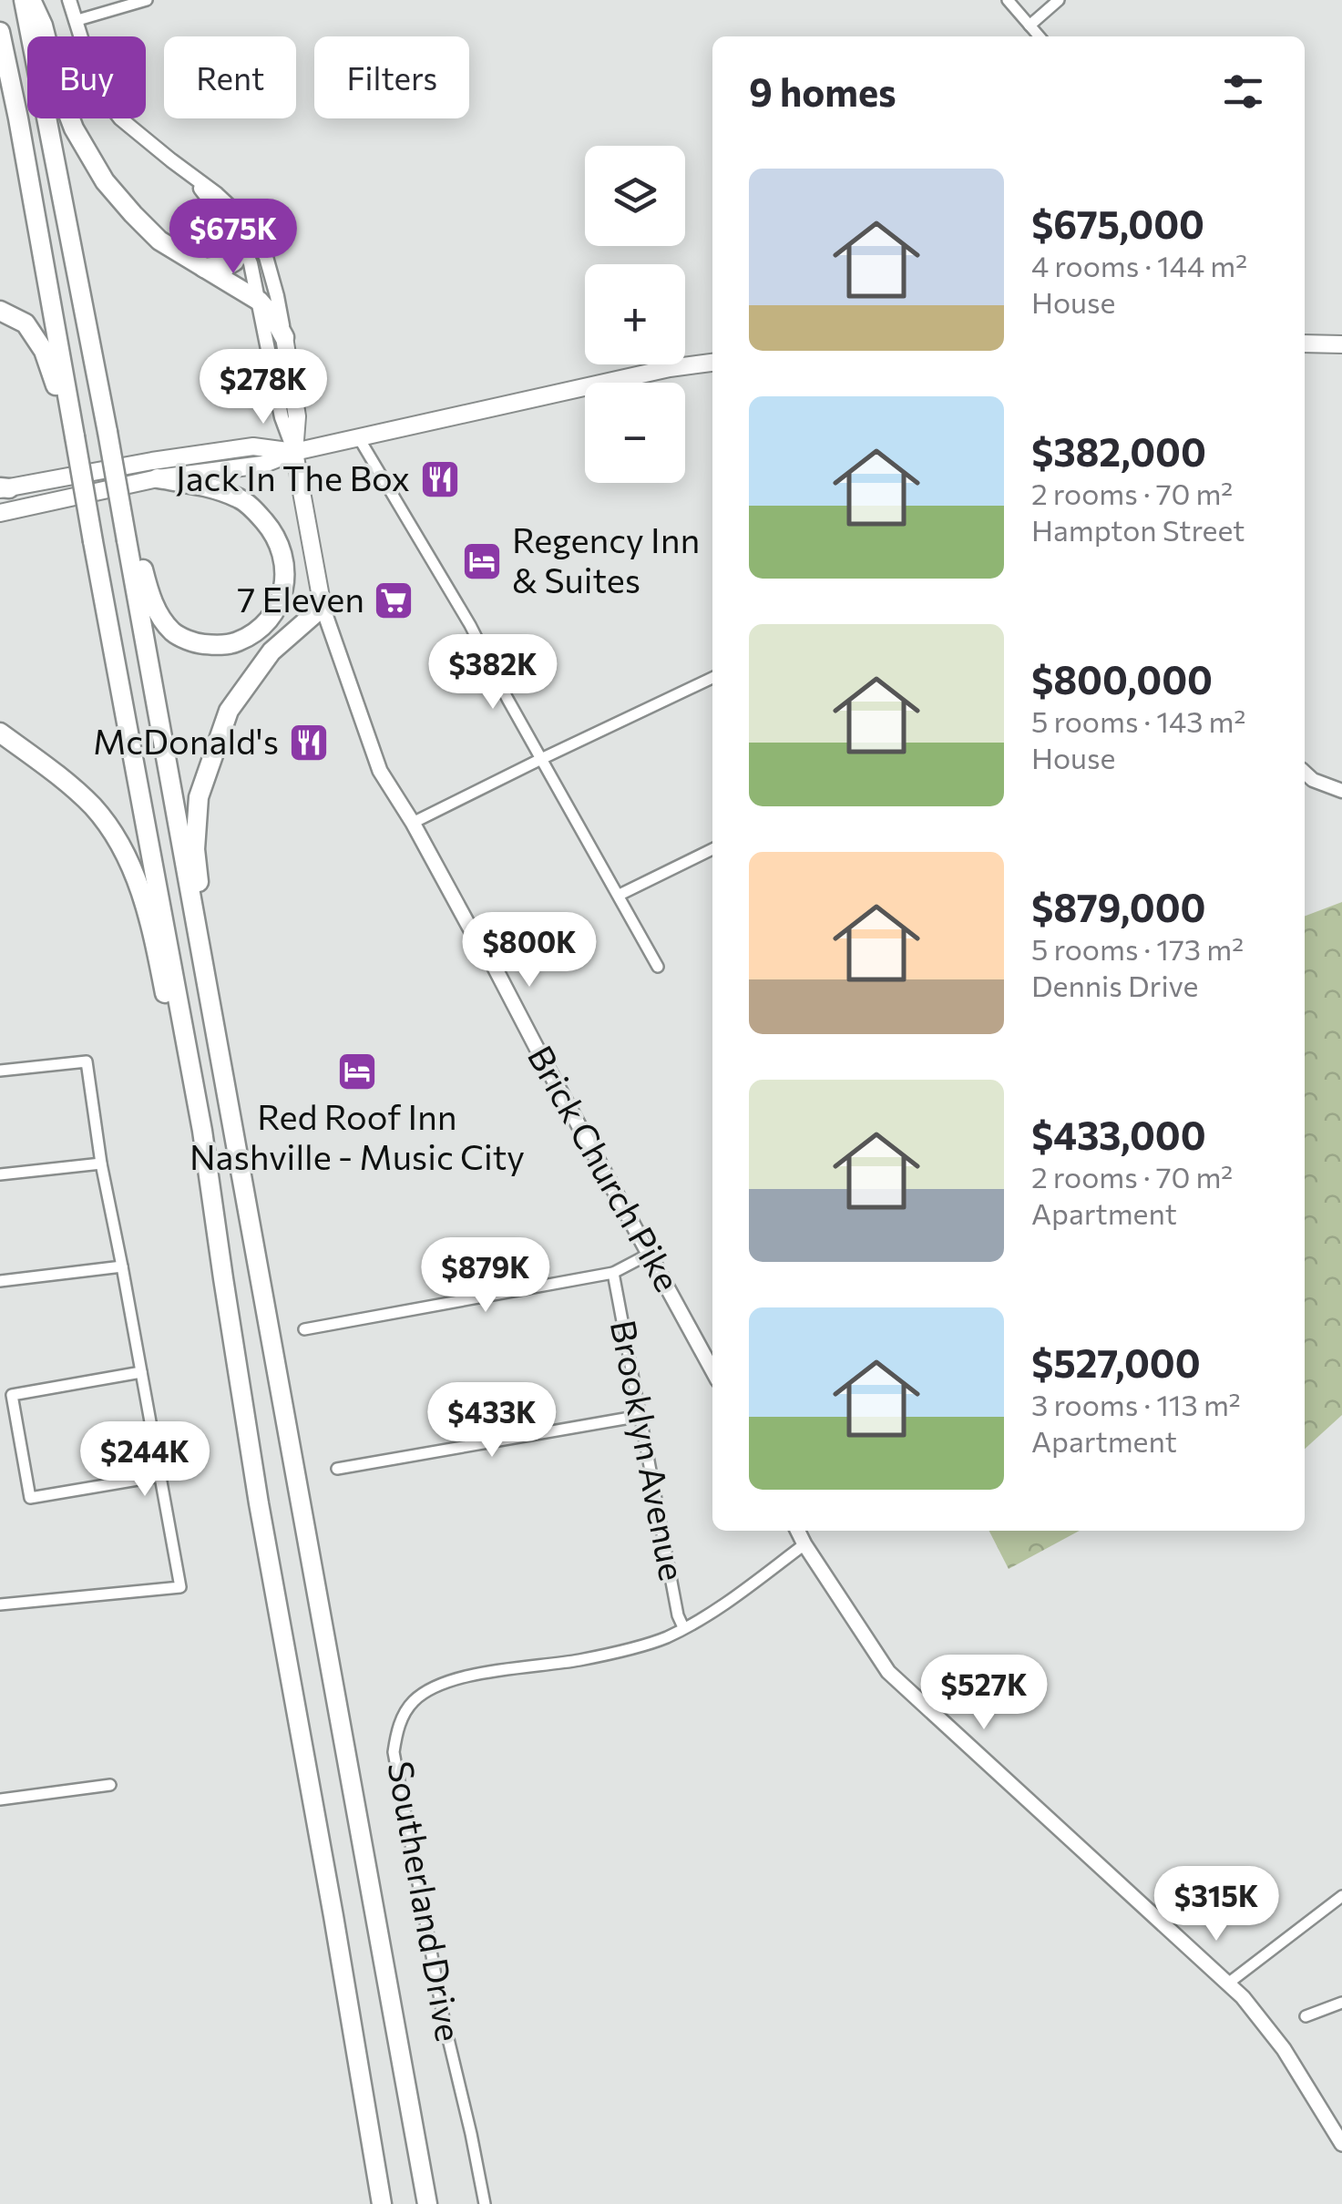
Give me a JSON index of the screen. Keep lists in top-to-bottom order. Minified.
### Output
{"streets":{"main road":["Brick Church Pike"],"street":["Brooklyn Avenue","Southerland Drive"]},"crossings":[["Brooklyn Avenue","Southerland Drive"]],"places":{"restaurant":["Jack In The Box","McDonald's"],"hotel":["Regency Inn & Suites","Red Roof Inn Nashville - Music City"],"supermarket":["7 Eleven"]},"page":{"chip":["Buy","Rent","Filters"],"heading":"9 homes","map_buttons":["+","−"],"list":[{"name":"$675,000","note":"4 rooms · 144 m² · House"},{"name":"$382,000","note":"2 rooms · 70 m² · Hampton Street"},{"name":"$800,000","note":"5 rooms · 143 m² · House"},{"name":"$879,000","note":"5 rooms · 173 m² · Dennis Drive"},{"name":"$433,000","note":"2 rooms · 70 m² · Apartment"},{"name":"$527,000","note":"3 rooms · 113 m² · Apartment"}],"price":["$675K","$278K","$382K","$800K","$879K","$433K","$244K","$527K","$315K"]}}
